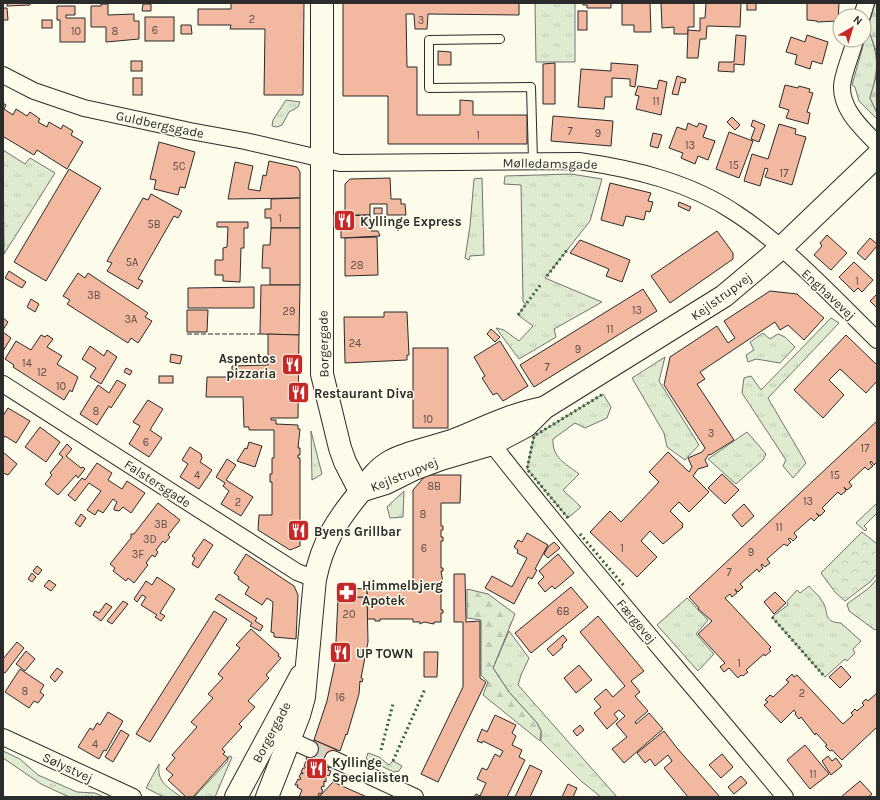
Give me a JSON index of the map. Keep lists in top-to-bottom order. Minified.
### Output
{"streets":{"street":["Guldbergsgade","Mølledamsgade","Enghavevej","Kejlstrupvej","Borgergade","Falstersgade","Færgevej","Sølystvej"]},"crossings":[["Guldbergsgade","Mølledamsgade"],["Guldbergsgade","Borgergade"],["Mølledamsgade","Enghavevej"],["Mølledamsgade","Kejlstrupvej"],["Mølledamsgade","Borgergade"],["Enghavevej","Kejlstrupvej"],["Kejlstrupvej","Borgergade"],["Kejlstrupvej","Færgevej"],["Borgergade","Falstersgade"]],"places":{"restaurant":["Kyllinge Express","Aspentos pizzaria","Restaurant Diva","Byens Grillbar","UP TOWN","Kyllinge Specialisten"],"pharmacy":["Himmelbjerg Apotek"]},"house_numbers":["2","3","6","10","8","11","7","9","1","13","15","5C","17","1","5B","5A","28","1","3B","13","29","3A","11","24","9","14","7","12","10","8","10","3","6","17","4","15","8B","13","2","8","3B","11","3D","6","1","9","3F","7","6B","20","1","8","2","16","4","11"],"north":"top right"}
